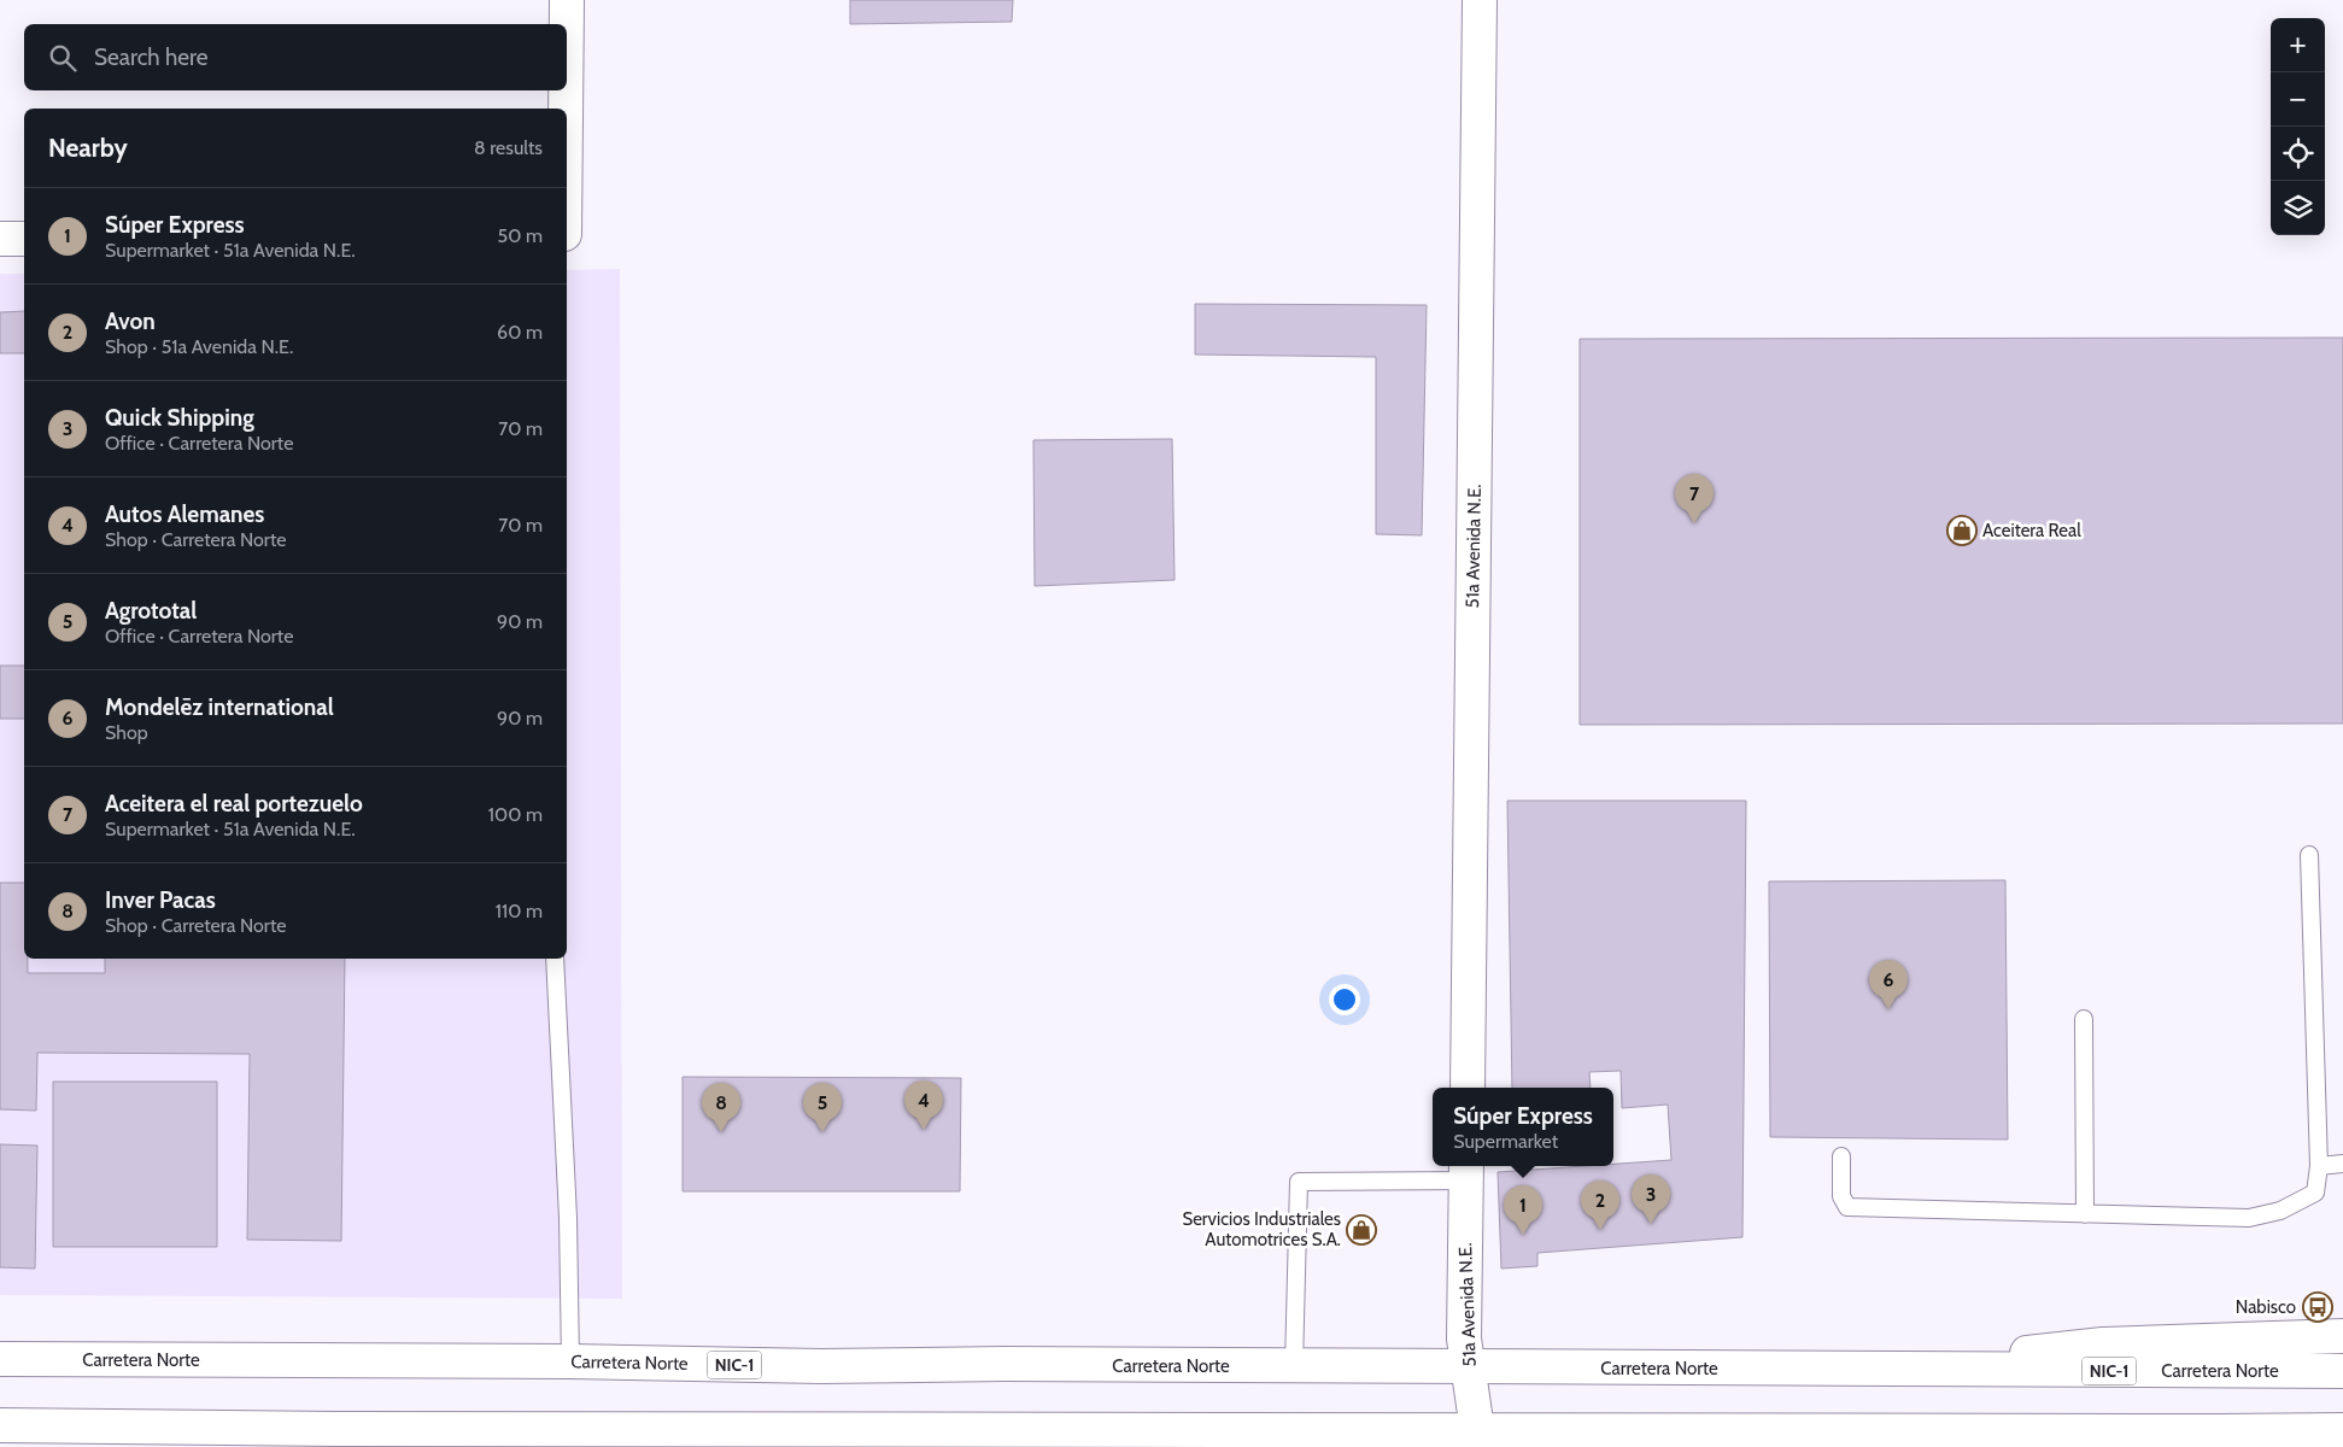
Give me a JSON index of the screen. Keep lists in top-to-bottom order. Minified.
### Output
{"streets":{"main road":["51a Avenida N.E.","Carretera Norte","NIC-1"]},"crossings":[["51a Avenida N.E.","Carretera Norte"]],"places":{"shop":["Aceitera Real","Servicios Industriales Automotrices S.A."],"bus stop":["Nabisco"]},"page":{"map_buttons":["+","−"],"search":"Search here","heading":["Nearby","8 results"],"list":[{"mark":"1","name":"Súper Express","note":"Supermarket · 51a Avenida N.E.","value":"50 m"},{"mark":"2","name":"Avon","note":"Shop · 51a Avenida N.E.","value":"60 m"},{"mark":"3","name":"Quick Shipping","note":"Office · Carretera Norte","value":"70 m"},{"mark":"4","name":"Autos Alemanes","note":"Shop · Carretera Norte","value":"70 m"},{"mark":"5","name":"Agrototal","note":"Office · Carretera Norte","value":"90 m"},{"mark":"6","name":"Mondelēz international","note":"Shop","value":"90 m"},{"mark":"7","name":"Aceitera el real portezuelo","note":"Supermarket · 51a Avenida N.E.","value":"100 m"},{"mark":"8","name":"Inver Pacas","note":"Shop · Carretera Norte","value":"110 m"}],"pins":["7","6","4","5","8","3","2","1"],"popup":["Súper Express","Supermarket"]}}
